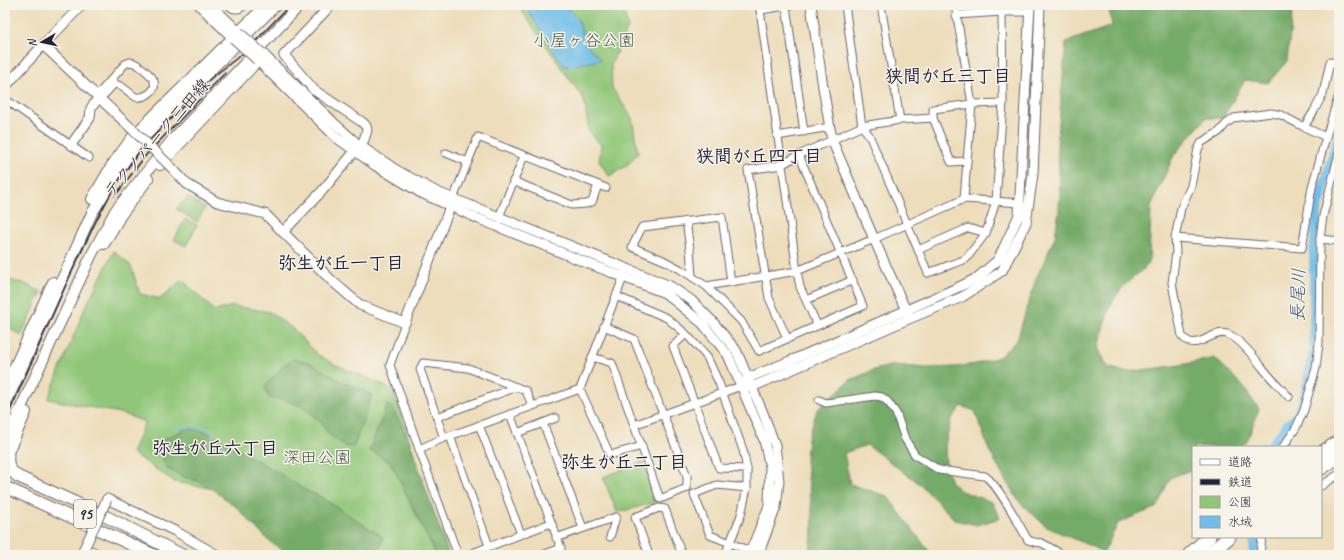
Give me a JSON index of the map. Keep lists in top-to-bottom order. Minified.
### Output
{"streets":{"main road":["テクノパーク三田線","95"]},"districts":["狭間が丘三丁目","狭間が丘四丁目","弥生が丘一丁目","弥生が丘六丁目","弥生が丘二丁目"],"water":["長尾川"],"parks":["小屋ヶ谷公園","深田公園"],"legend":["道路","鉄道","公園","水域"],"north":"left"}
